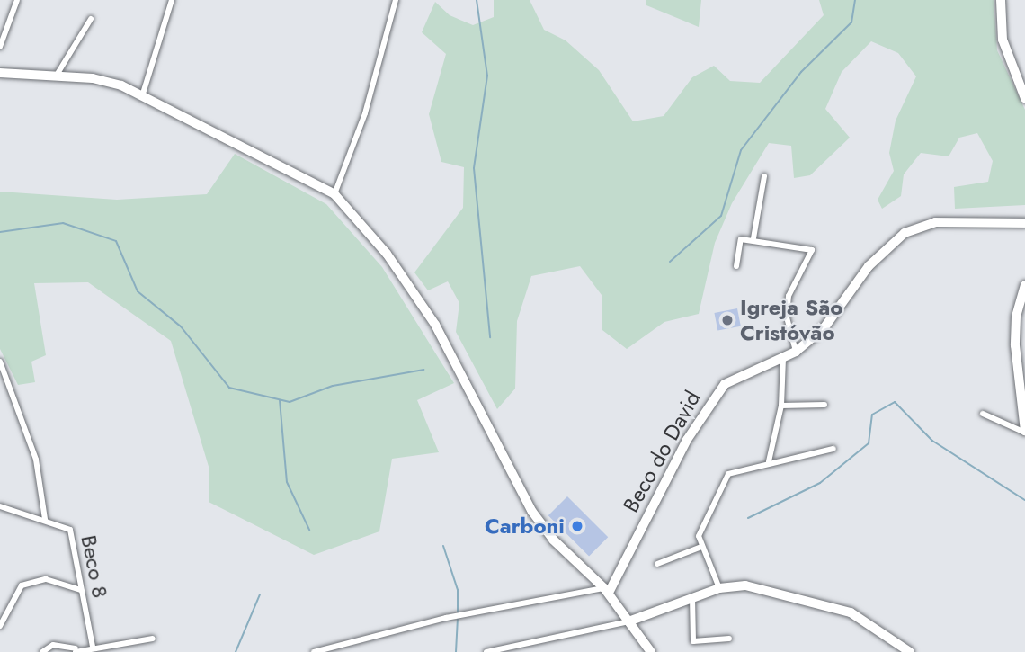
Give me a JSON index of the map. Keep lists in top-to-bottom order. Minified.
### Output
{"streets":{"main road":["Beco do David"],"street":["Beco 8"]},"places":["Igreja São Cristóvão","Carboni"]}
